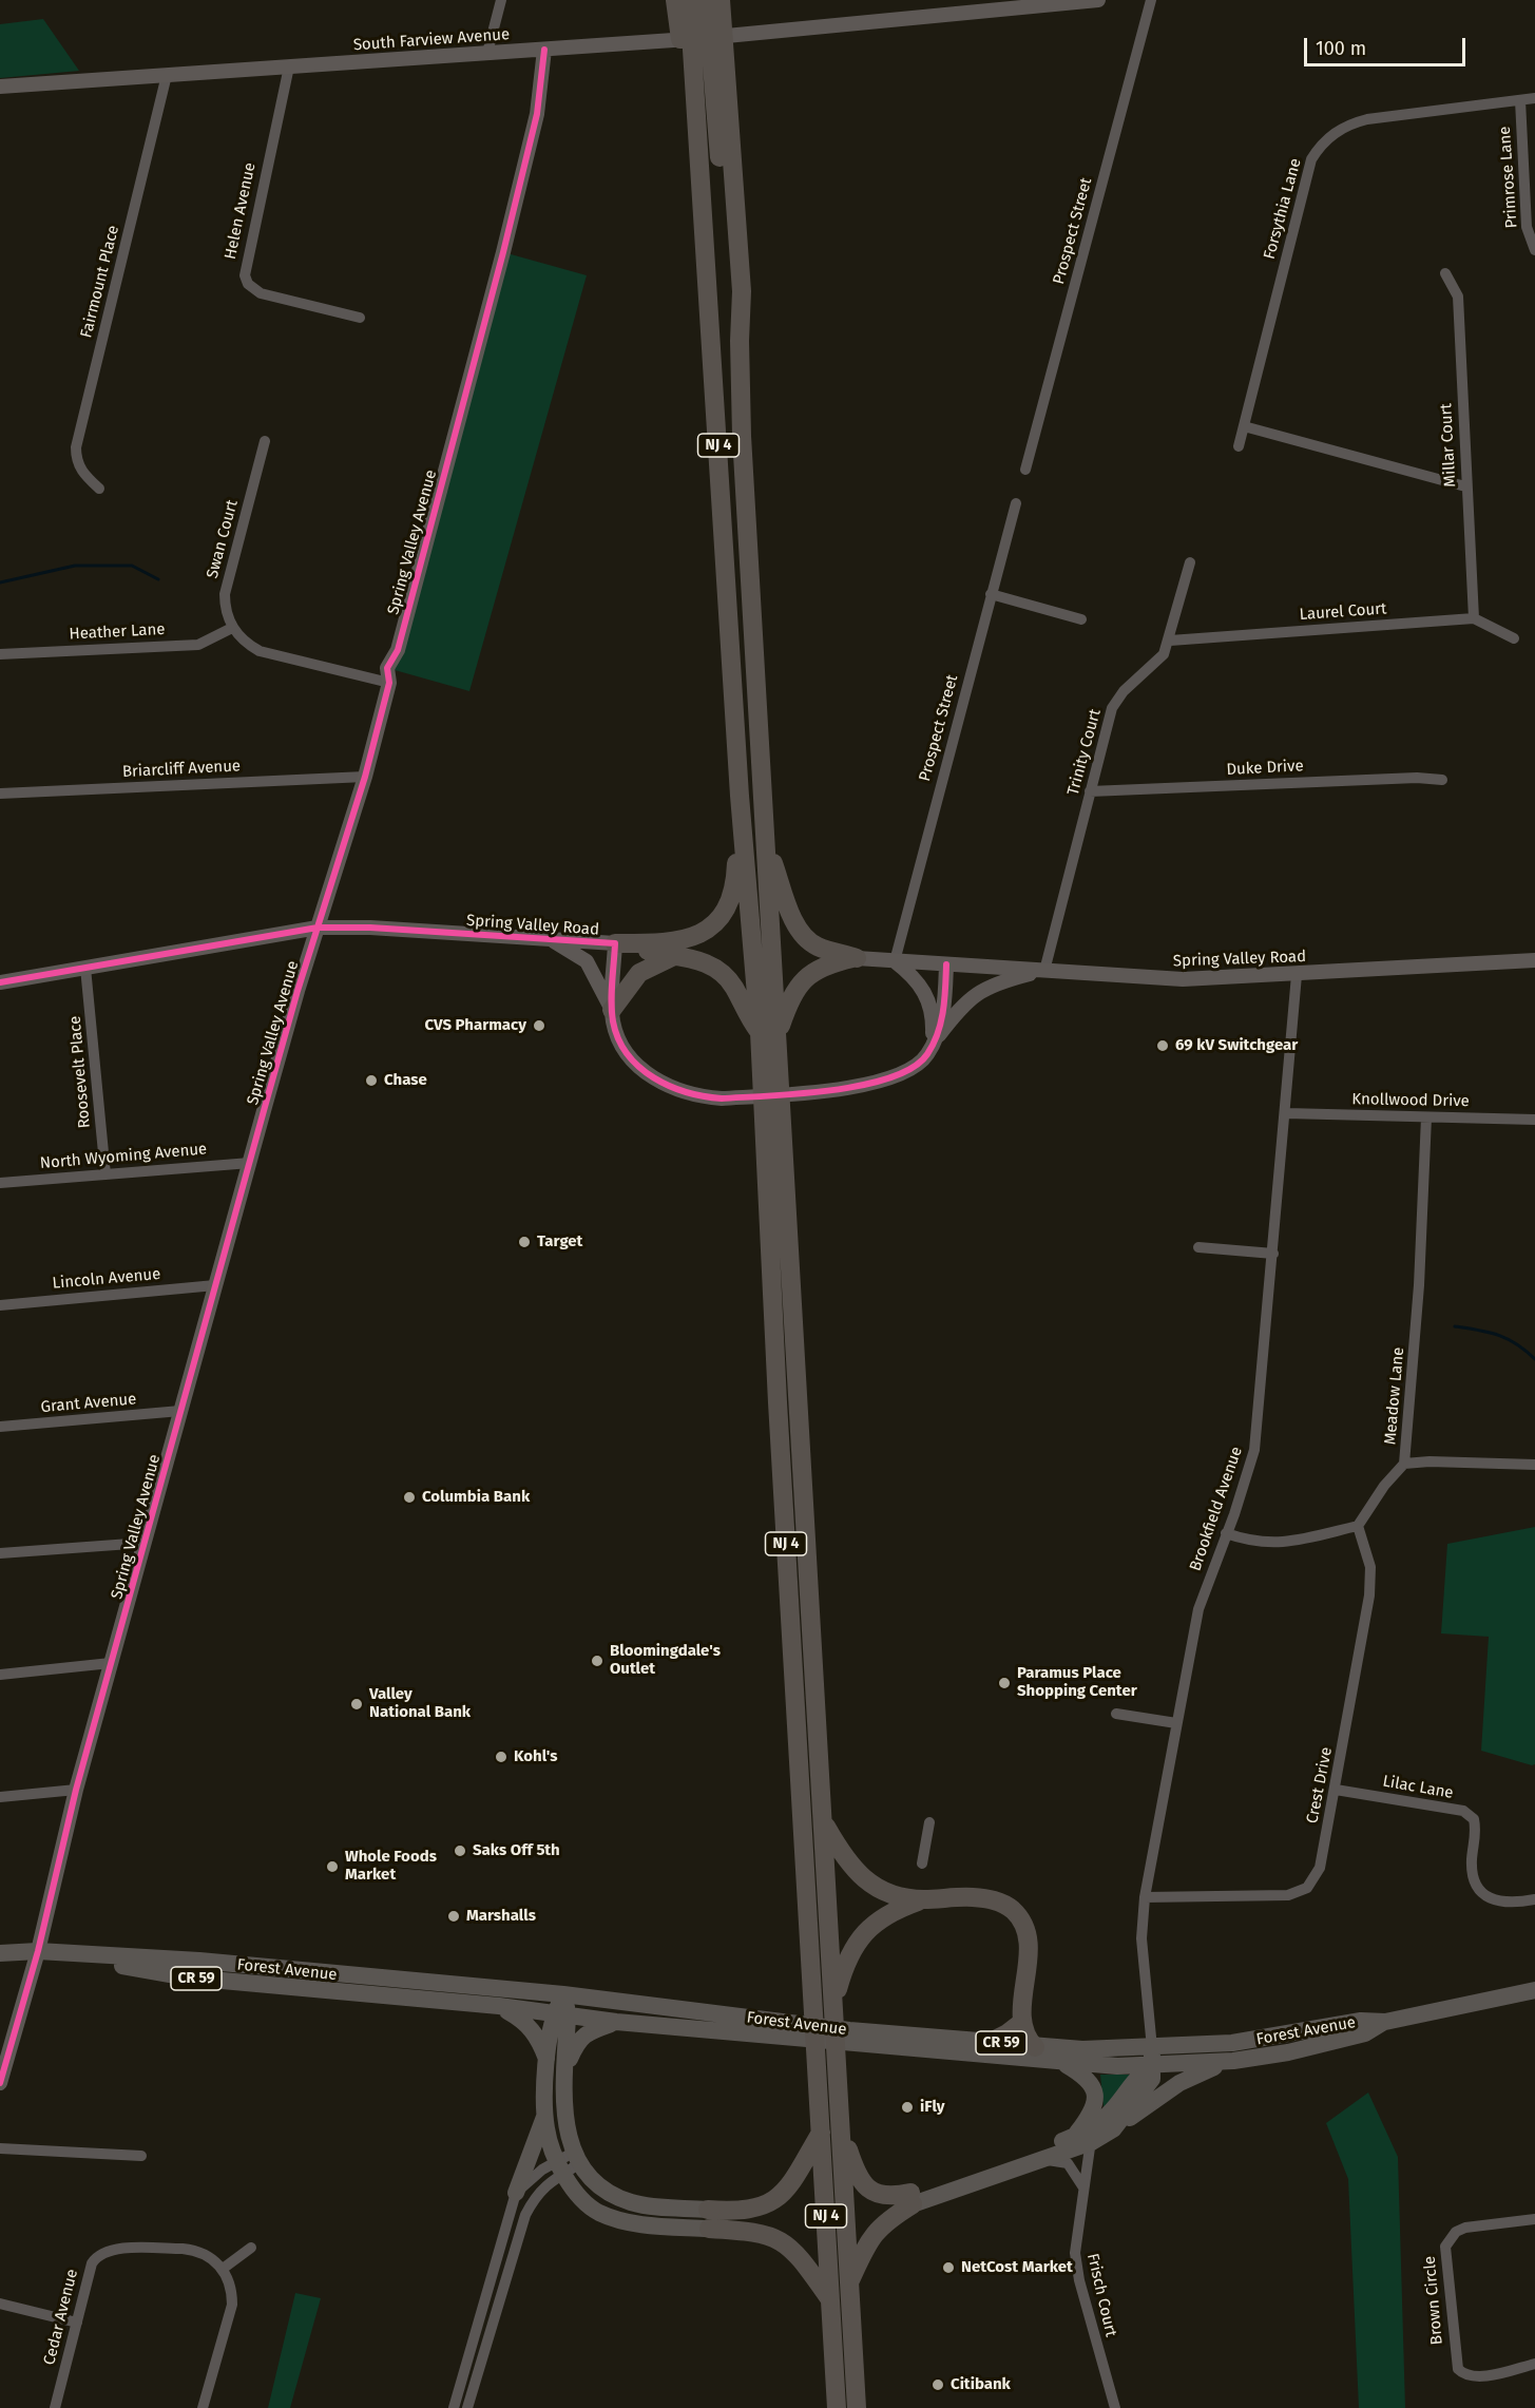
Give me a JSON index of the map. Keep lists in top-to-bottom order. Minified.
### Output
{"streets":{"highway":["NJ 4"],"main road":["Forest Avenue","CR 59"],"street":["South Farview Avenue","Primrose Lane","Forsythia Lane","Helen Avenue","Prospect Street","Fairmount Place","Millar Court","Swan Court","Spring Valley Avenue","Laurel Court","Heather Lane","Trinity Court","Duke Drive","Briarcliff Avenue","Spring Valley Road","Roosevelt Place","Knollwood Drive","North Wyoming Avenue","Lincoln Avenue","Meadow Lane","Grant Avenue","Brookfield Avenue","Crest Drive","Lilac Lane","Frisch Court","Brown Circle","Cedar Avenue"]},"crossings":[["South Farview Avenue","Helen Avenue"],["South Farview Avenue","Fairmount Place"],["South Farview Avenue","Spring Valley Avenue"],["Primrose Lane","Forsythia Lane"],["Prospect Street","Spring Valley Road"],["Millar Court","Laurel Court"],["Swan Court","Heather Lane"],["Spring Valley Avenue","Briarcliff Avenue"],["Spring Valley Avenue","Spring Valley Road"],["Spring Valley Avenue","North Wyoming Avenue"],["Spring Valley Avenue","Lincoln Avenue"],["Spring Valley Avenue","Grant Avenue"],["Spring Valley Avenue","Forest Avenue"],["Spring Valley Avenue","CR 59"],["Laurel Court","Trinity Court"],["Trinity Court","Duke Drive"],["Trinity Court","Spring Valley Road"],["Spring Valley Road","Roosevelt Place"],["Spring Valley Road","Brookfield Avenue"],["Roosevelt Place","North Wyoming Avenue"],["Knollwood Drive","Meadow Lane"],["Knollwood Drive","Brookfield Avenue"],["Meadow Lane","Crest Drive"],["Brookfield Avenue","Crest Drive"],["Brookfield Avenue","Forest Avenue"],["Crest Drive","Lilac Lane"],["Forest Avenue","CR 59"]],"places":["CVS Pharmacy","69 kV Switchgear","Chase","Target","Columbia Bank","Bloomingdale's Outlet","Paramus Place Shopping Center","Valley National Bank","Kohl's","Saks Off 5th","Whole Foods Market","Marshalls","iFly","NetCost Market","Citibank"],"scale_bar":"100 m"}
